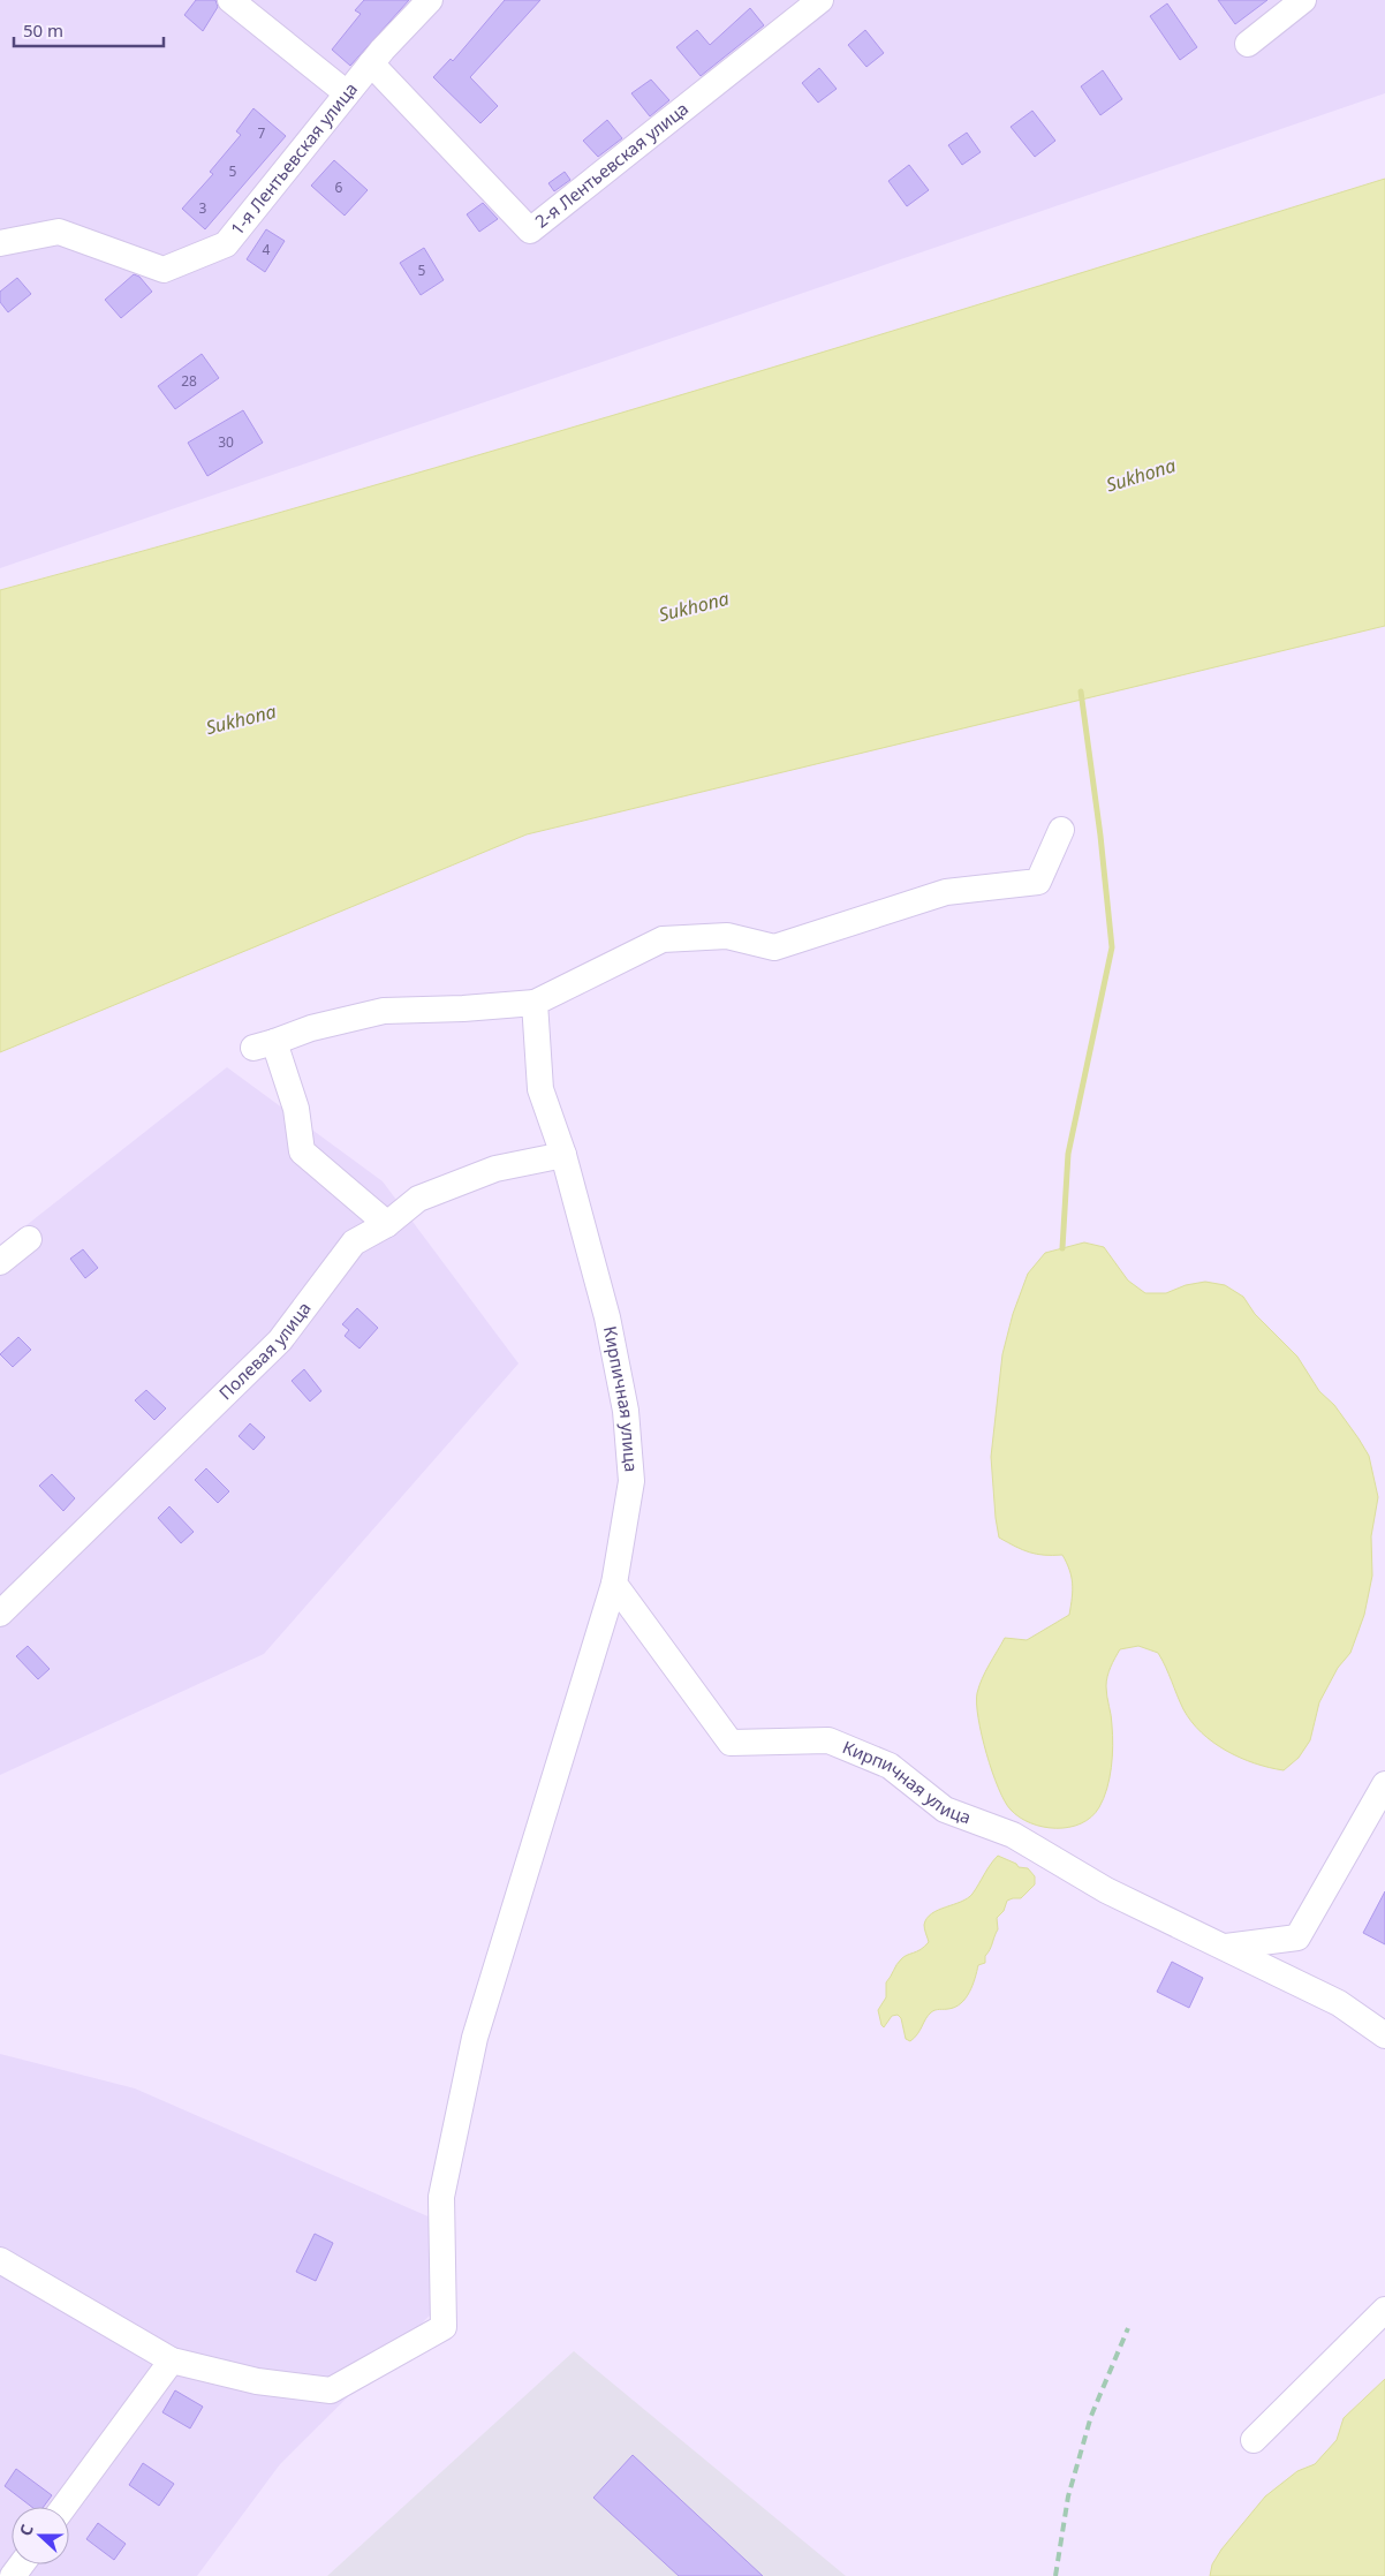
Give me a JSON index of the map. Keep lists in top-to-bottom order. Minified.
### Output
{"streets":{"street":["1-я Лентьевская улица","2-я Лентьевская улица","Полевая улица","Кирпичная улица"]},"crossings":[["1-я Лентьевская улица","2-я Лентьевская улица"],["Полевая улица","Кирпичная улица"]],"water":["Sukhona"],"house_numbers":["7","5","6","3","4","5","28","30"],"scale_bar":"50 m","north":"left"}
